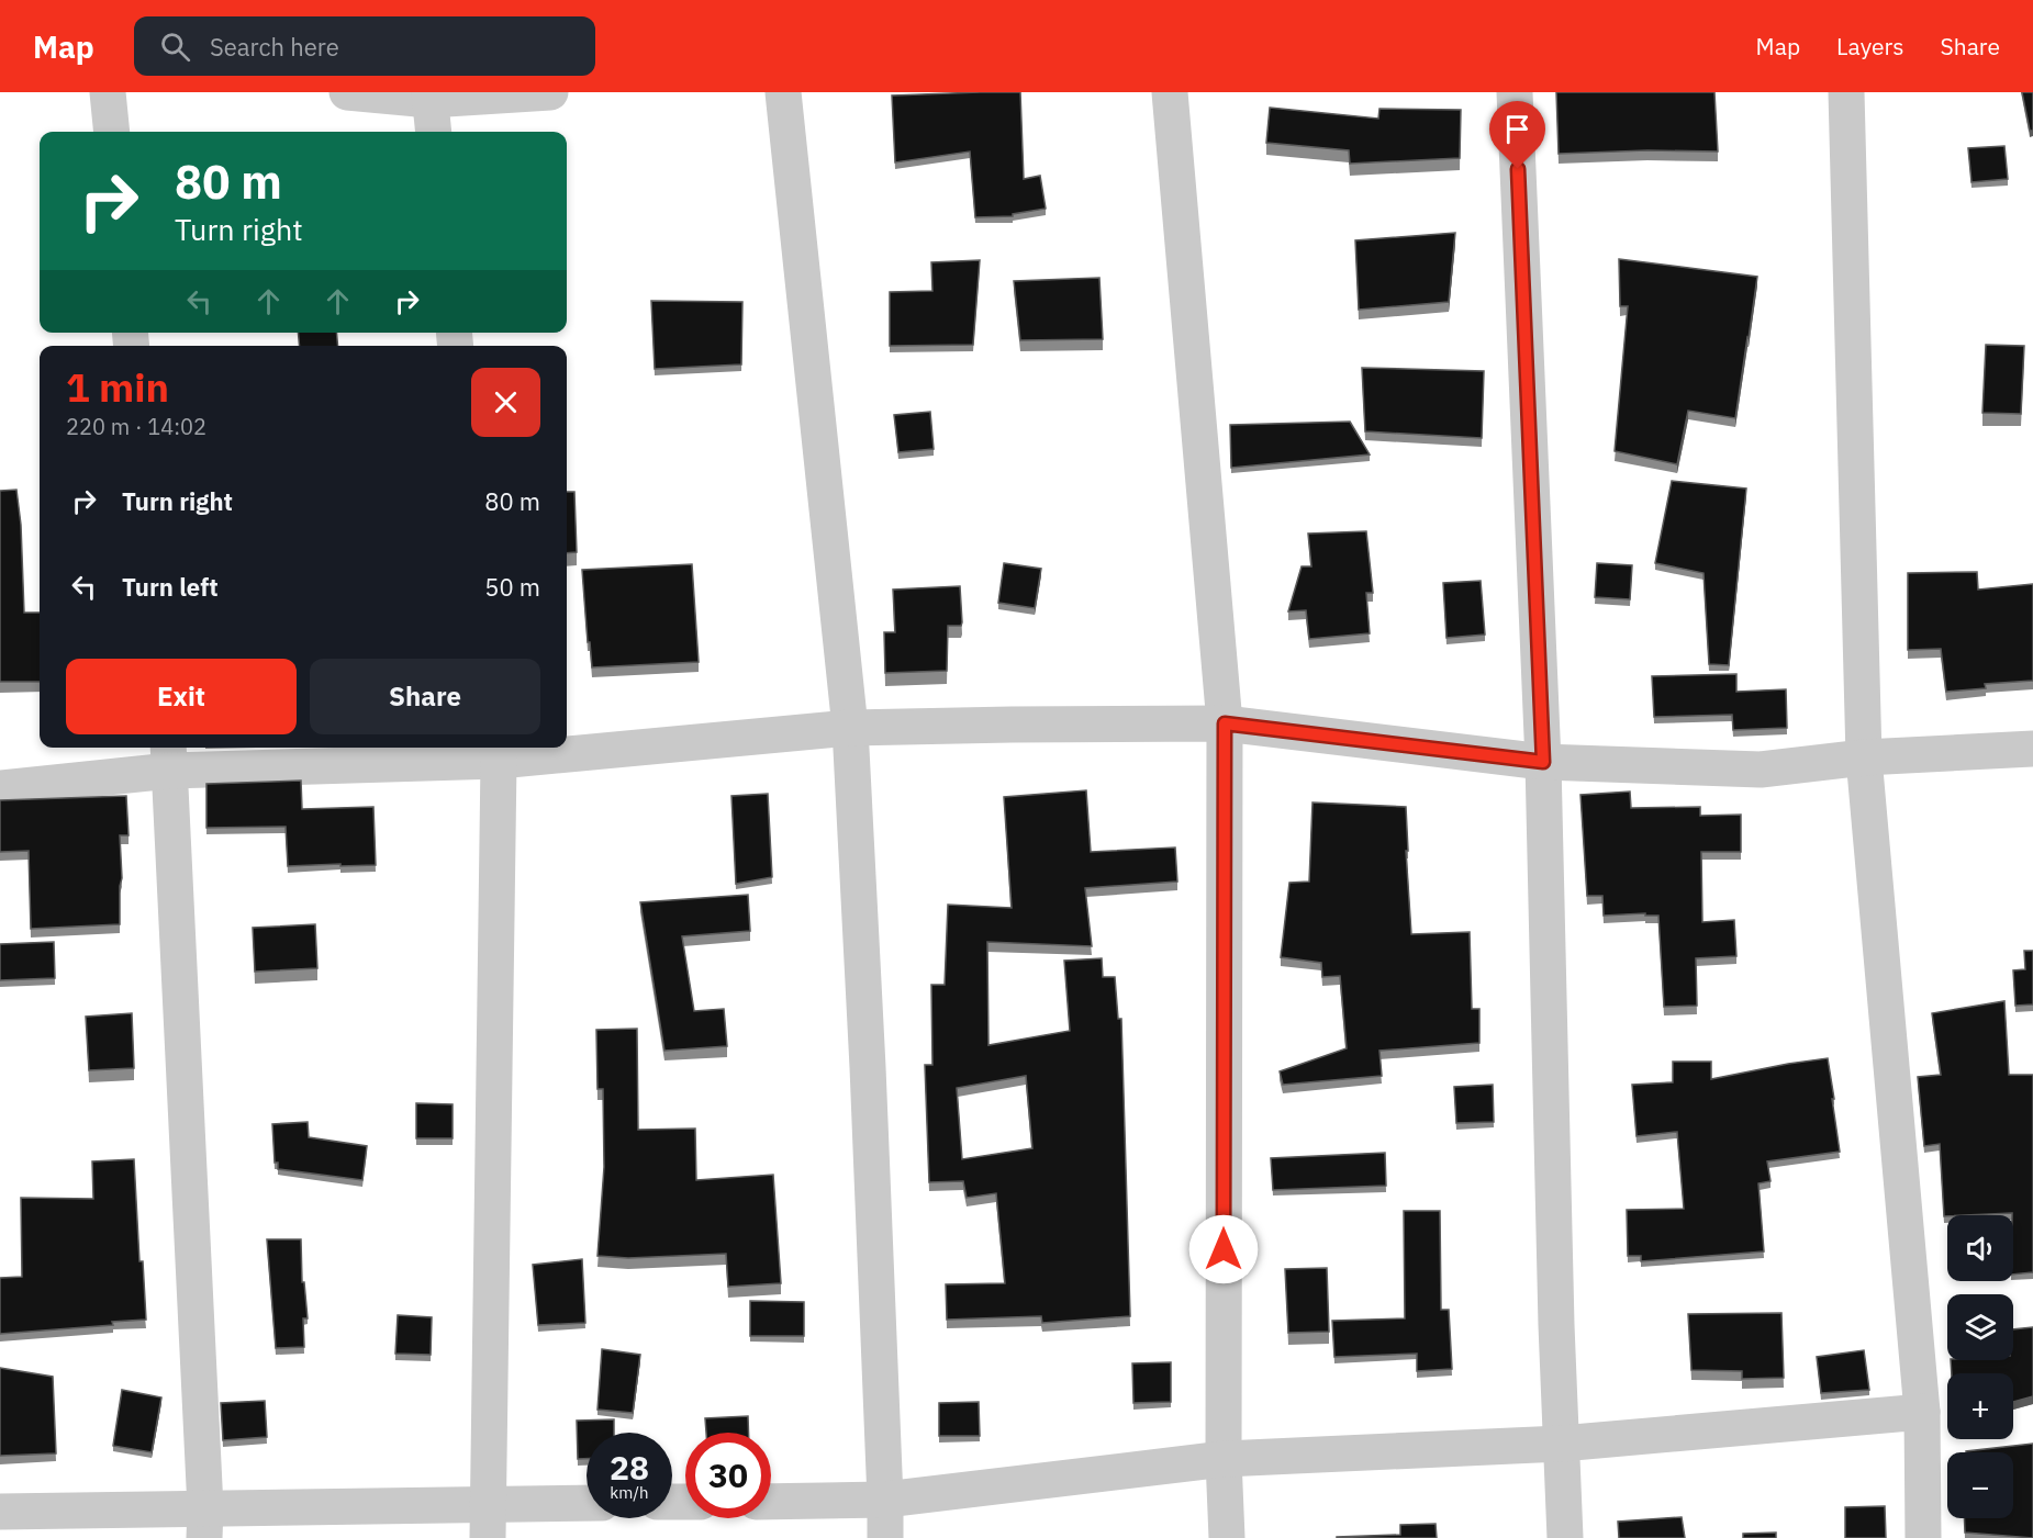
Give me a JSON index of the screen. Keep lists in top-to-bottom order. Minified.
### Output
{"page":{"header":"Map","search":"Search here","nav":["Map","Layers","Share"],"turn":["80 m","Turn right"],"heading":["1 min","220 m · 14:02"],"list":[{"name":"Turn right","value":"80 m"},{"name":"Turn left","value":"50 m"}],"buttons":["Exit","Share"],"map_buttons":["+","−"],"speed":"28 km/h","limit":"30"}}
